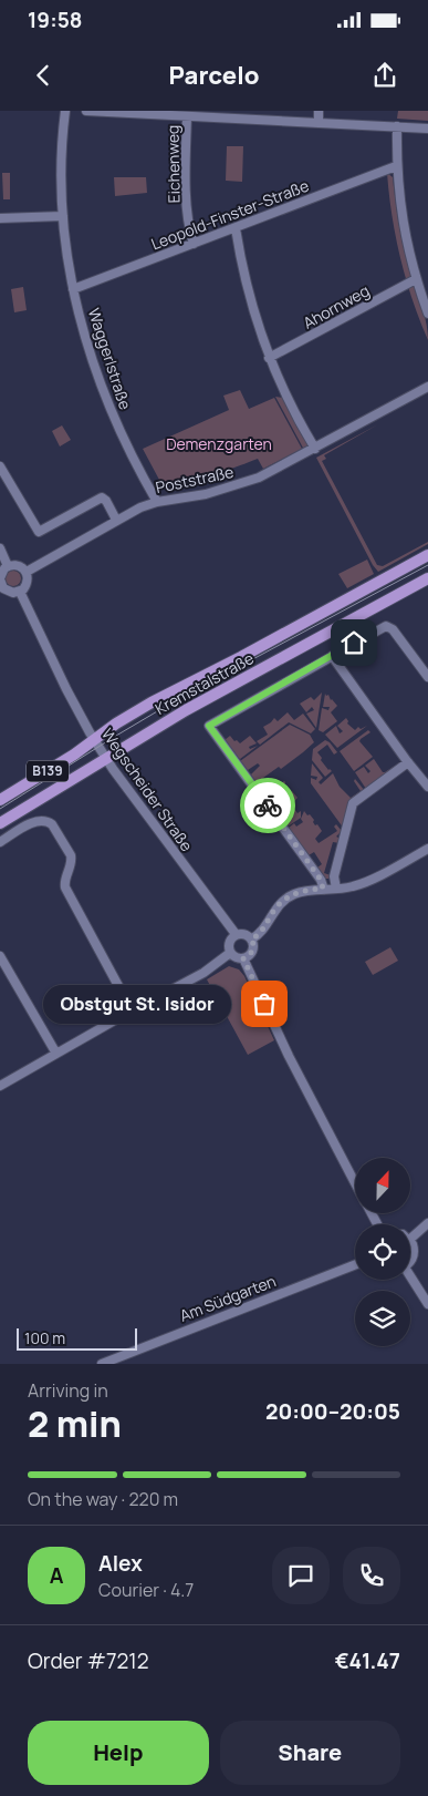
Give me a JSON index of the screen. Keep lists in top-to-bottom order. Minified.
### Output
{"streets":{"main road":["Kremstalstraße","B139"],"street":["Eichenweg","Leopold-Finster-Straße","Ahornweg","Waggerlstraße","Poststraße","Wegscheider Straße","Am Südgarten"]},"crossings":[["Eichenweg","Leopold-Finster-Straße"],["Leopold-Finster-Straße","Waggerlstraße"],["Waggerlstraße","Poststraße"],["Poststraße","Wegscheider Straße"],["Kremstalstraße","B139"],["Kremstalstraße","Wegscheider Straße"],["B139","Wegscheider Straße"]],"parks":["Demenzgarten"],"places":["Obstgut St. Isidor"],"scale_bar":"100 m","north":"top","page":{"status":"19:58","header":"Parcelo","bubble":"Obstgut St. Isidor","scale":"100 m","heading":["2 min","Arriving in","20:00–20:05"],"panel":["Alex","Courier · 4.7","Order #7212","€41.47"],"bar":"On the way · 220 m","round":"A","buttons":["Help","Share"]}}
